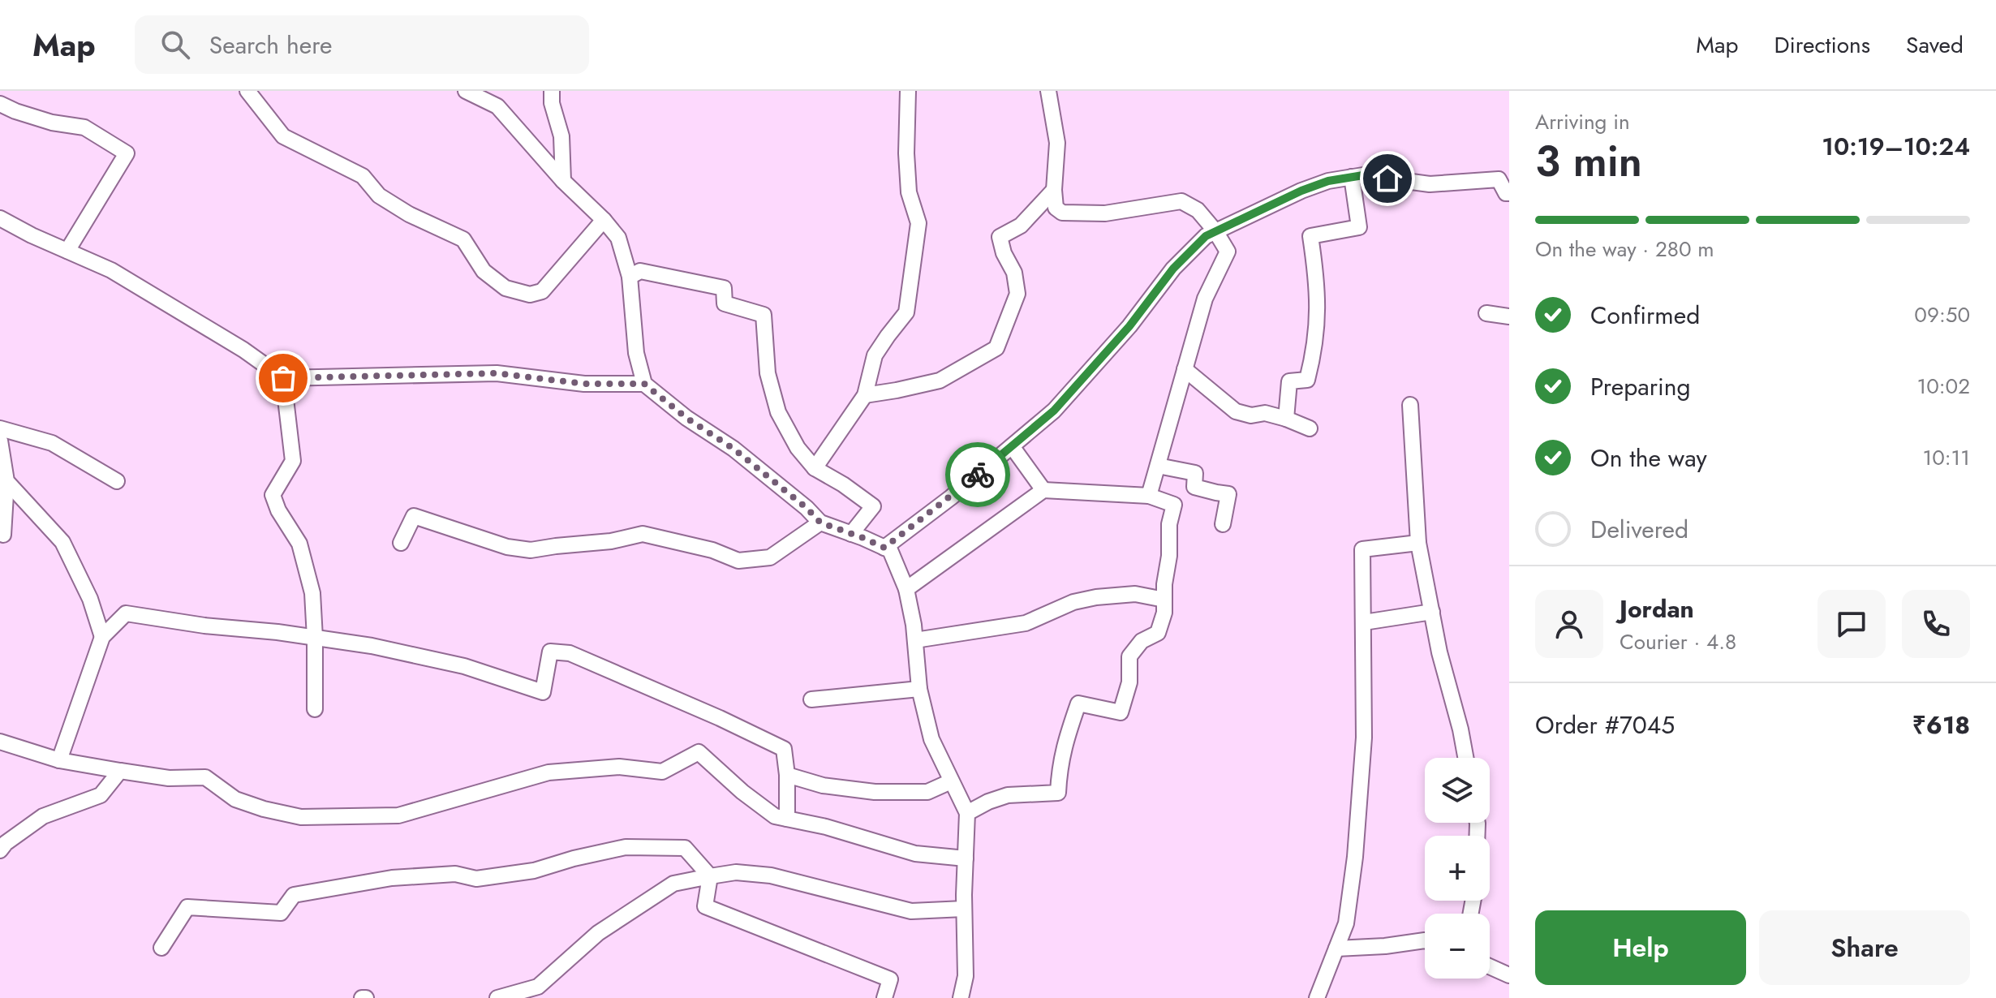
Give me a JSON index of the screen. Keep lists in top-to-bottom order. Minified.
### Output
{"page":{"header":"Map","search":"Search here","nav":["Map","Directions","Saved"],"heading":["3 min","Arriving in","10:19–10:24"],"panel":["Jordan","Courier · 4.8","Order #7045","₹618"],"bar":"On the way · 280 m","list":[["Confirmed","09:50"],["Preparing","10:02"],["On the way","10:11"],"Delivered"],"map_buttons":["+","−"],"buttons":["Help","Share"]}}
